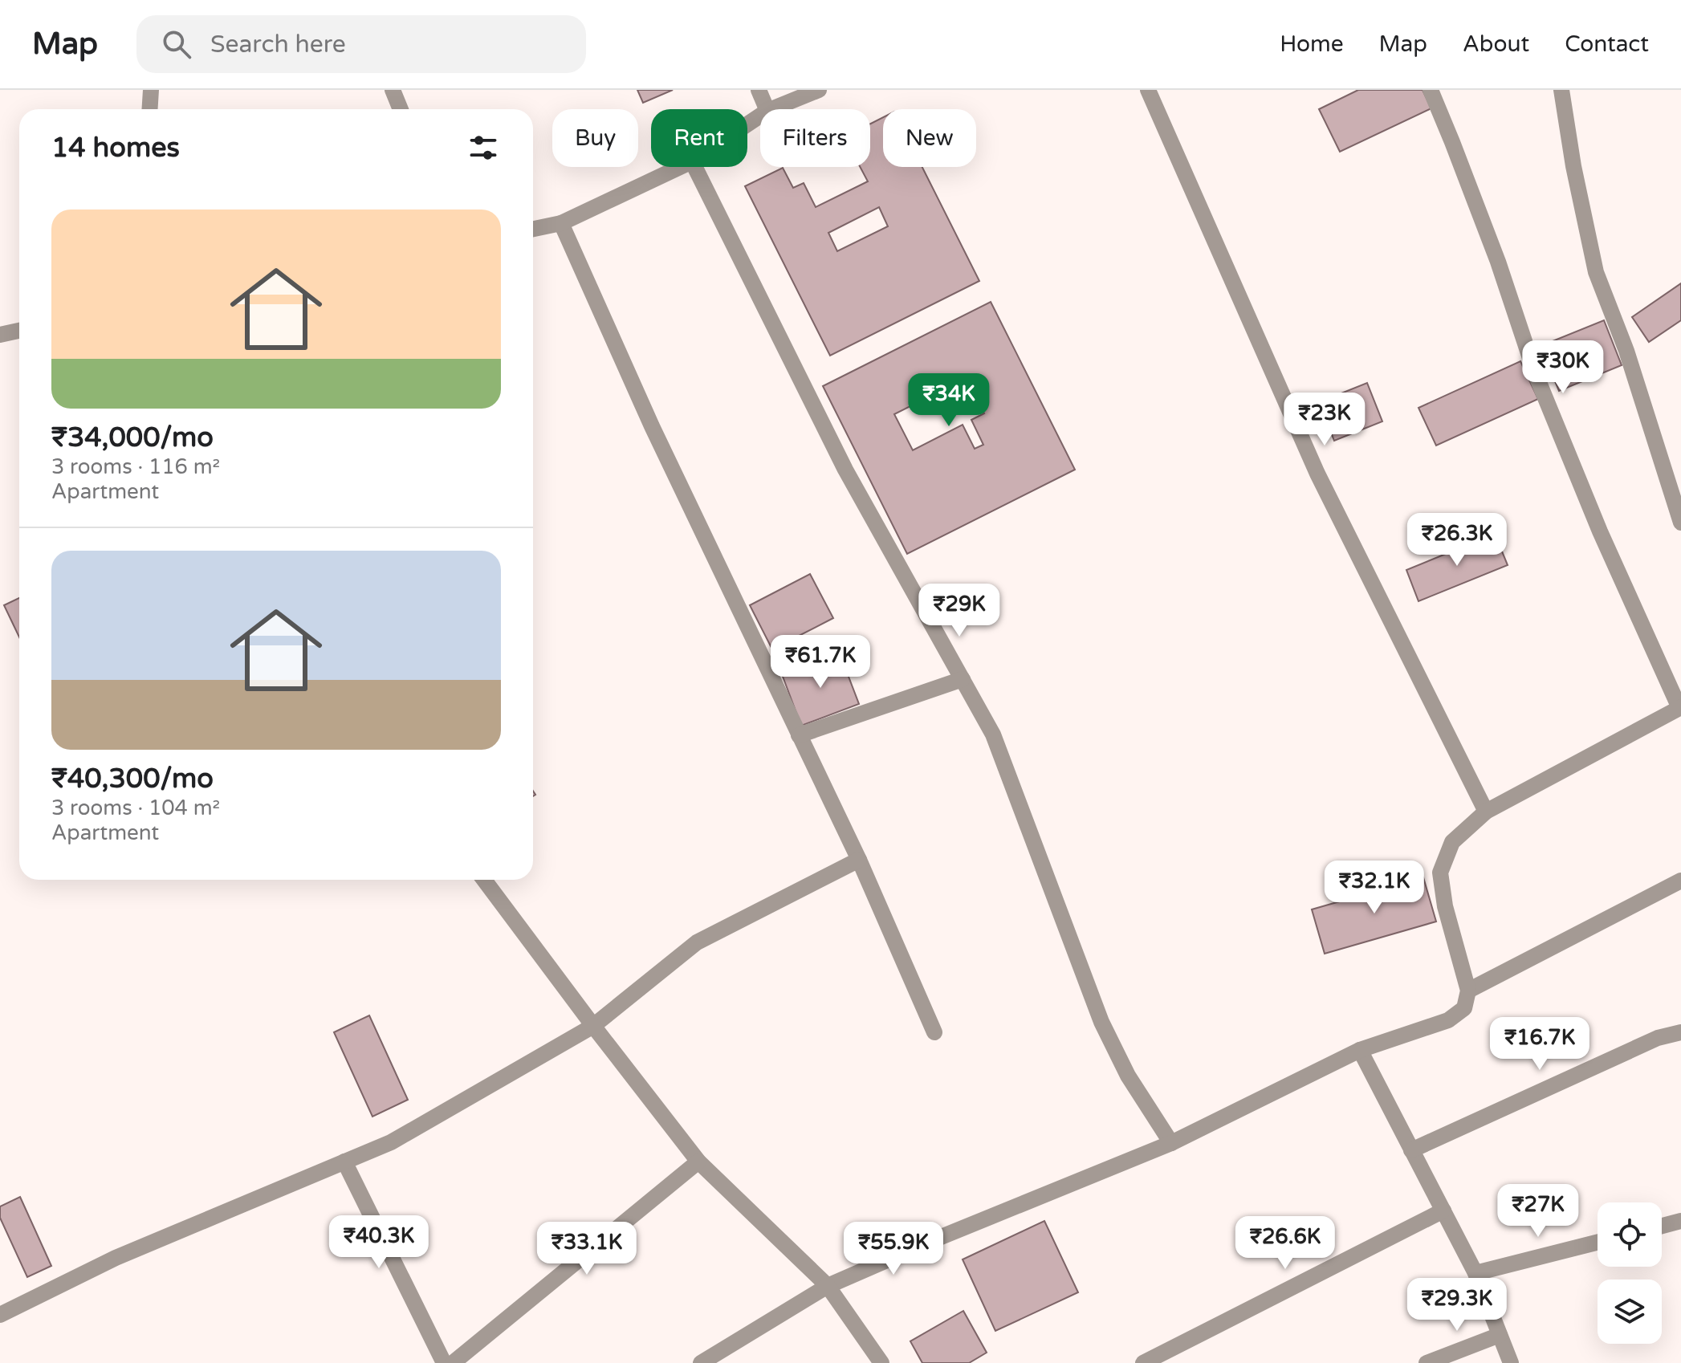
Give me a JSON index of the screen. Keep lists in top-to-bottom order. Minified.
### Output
{"page":{"header":"Map","search":"Search here","nav":["Home","Map","About","Contact"],"chip":["Buy","Rent","Filters","New"],"heading":"14 homes","list":[{"name":"₹34,000/mo","note":"3 rooms · 116 m² · Apartment"},{"name":"₹40,300/mo","note":"3 rooms · 104 m² · Apartment"}],"price":["₹30K","₹34K","₹23K","₹26.3K","₹29K","₹61.7K","₹32.1K","₹16.7K","₹27K","₹40.3K","₹26.6K","₹33.1K","₹55.9K","₹29.3K"]}}
